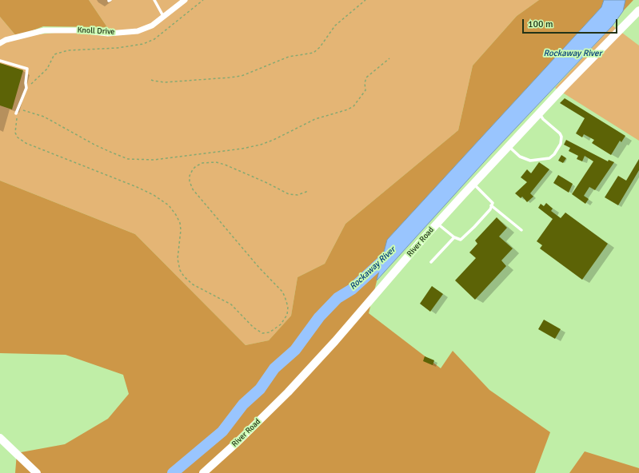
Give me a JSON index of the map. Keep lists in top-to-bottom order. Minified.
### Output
{"streets":{"street":["Knoll Drive","River Road"]},"water":["Rockaway River"],"scale_bar":"100 m"}
